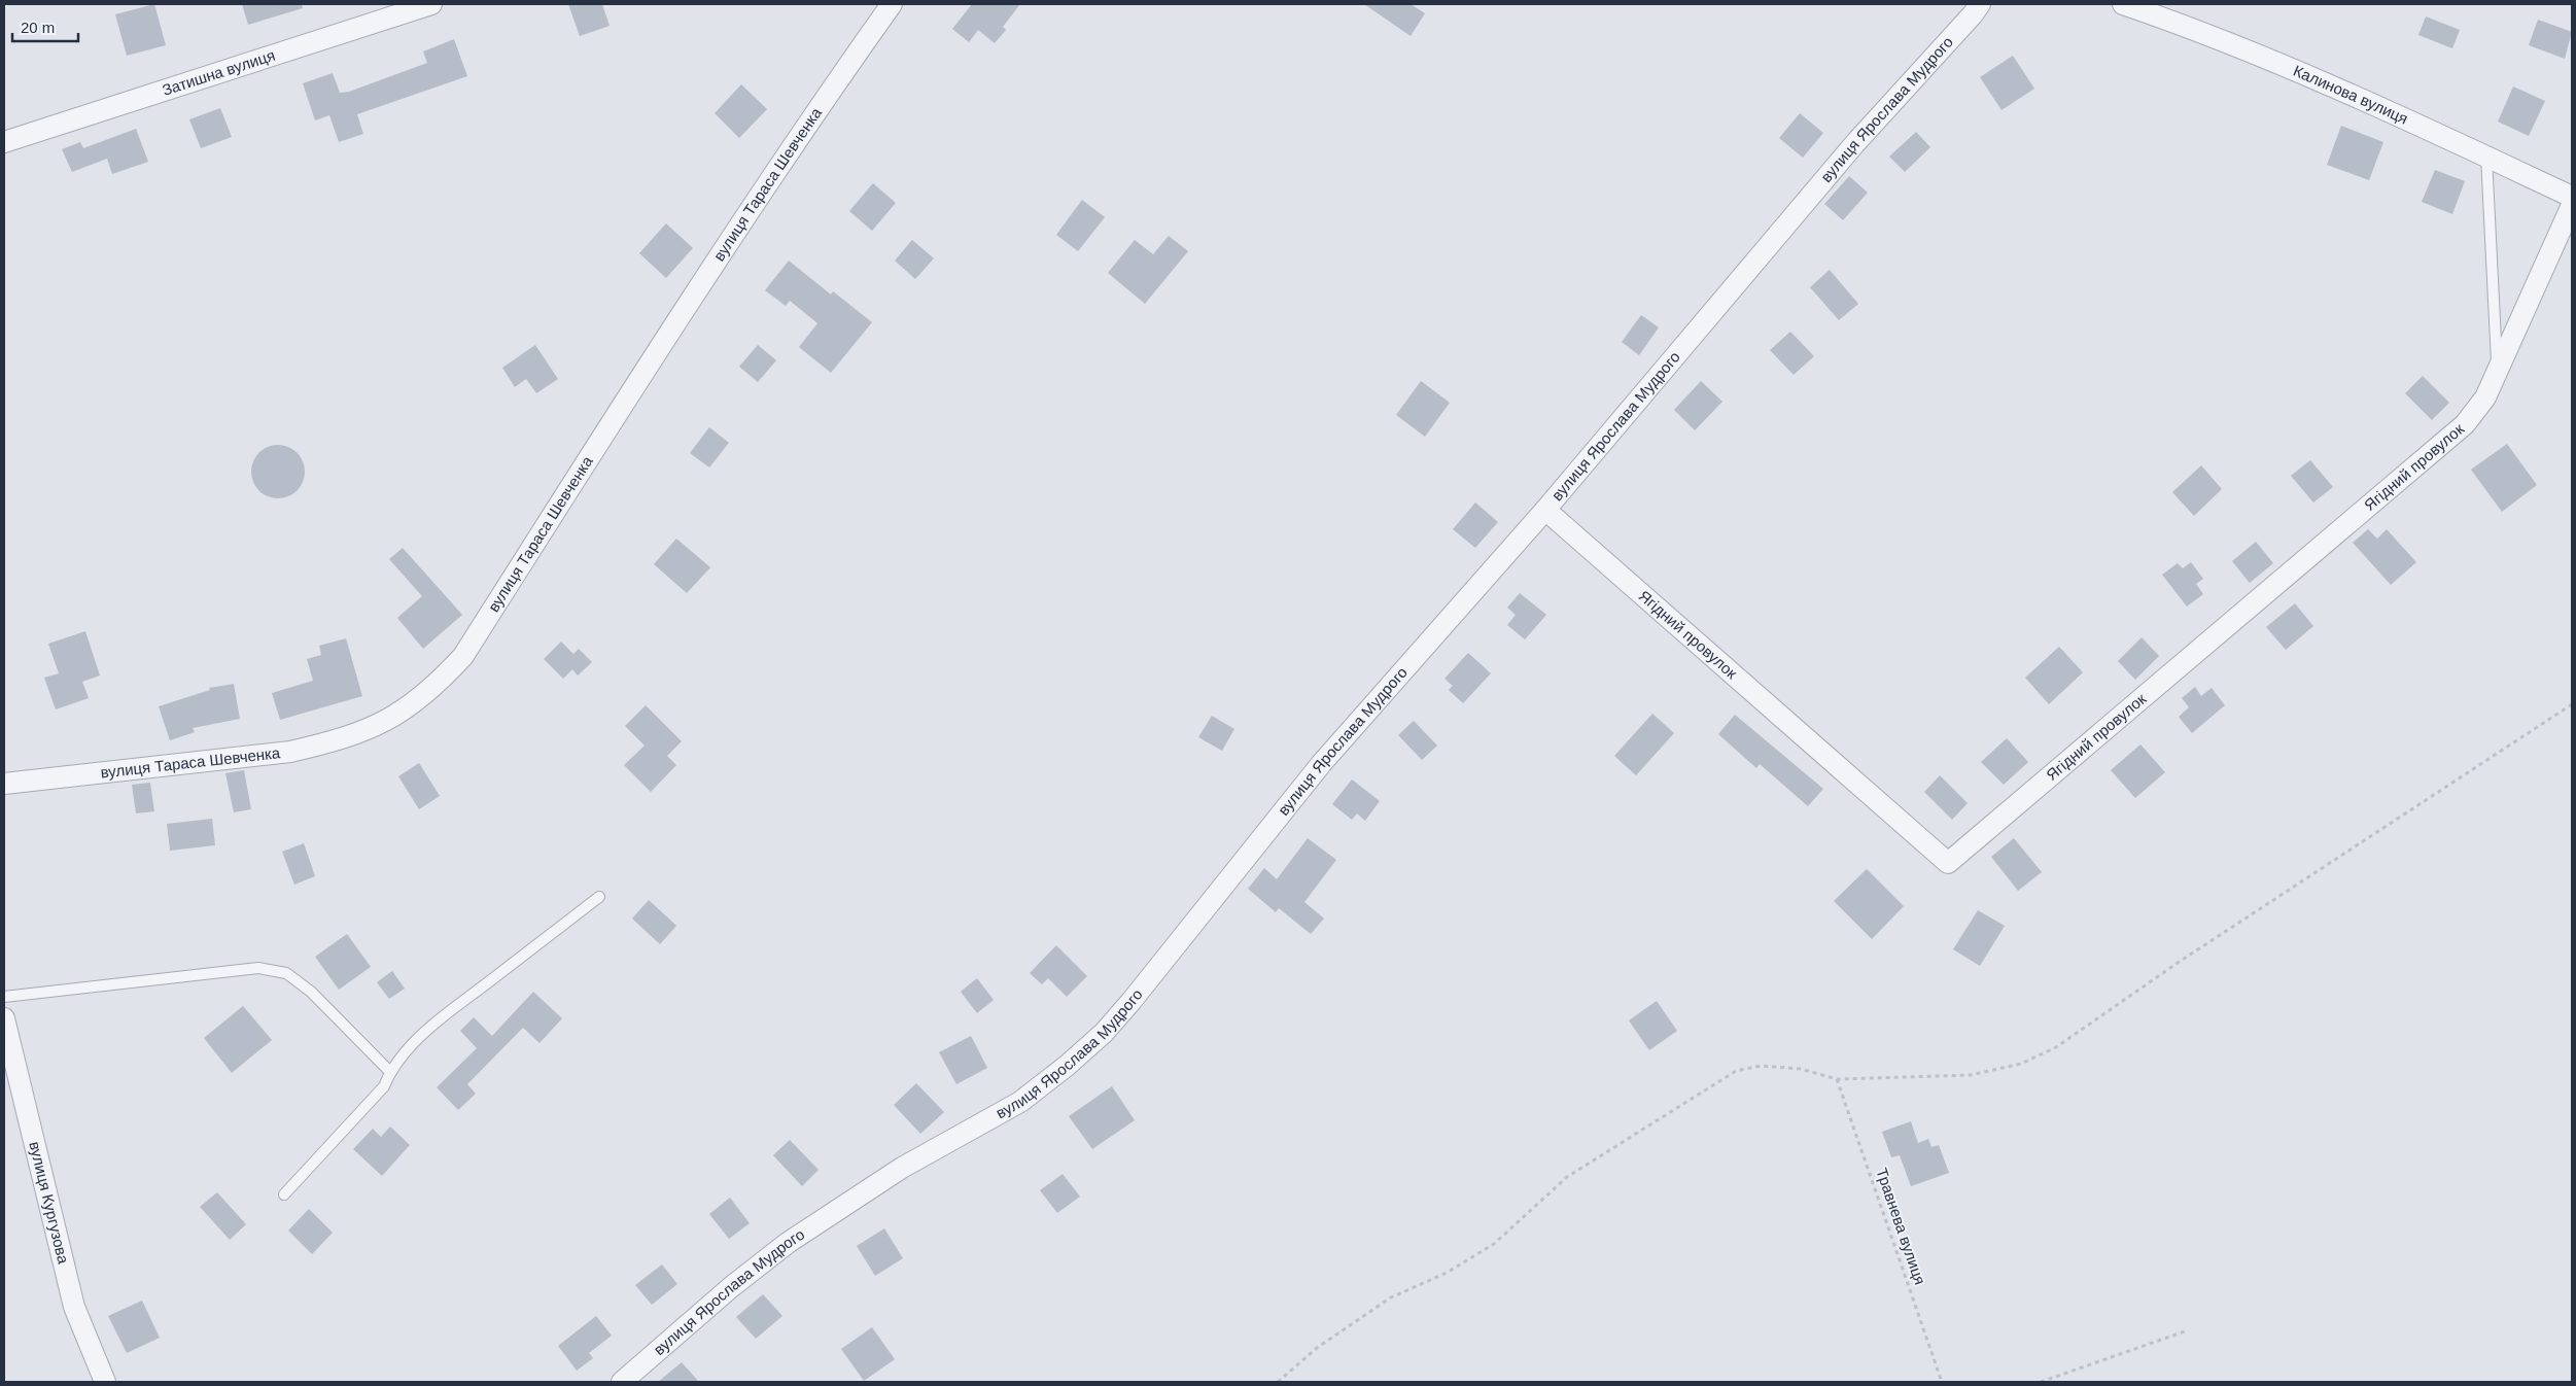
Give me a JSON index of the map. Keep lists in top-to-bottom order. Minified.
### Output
{"streets":{"street":["Затишна вулиця","Калинова вулиця","вулиця Ярослава Мудрого","вулиця Тараса Шевченка","Ягідний провулок","вулиця Кургузова"],"path":["Травнева вулиця"]},"crossings":[["вулиця Ярослава Мудрого","Ягідний провулок"]],"scale_bar":"20 m"}
